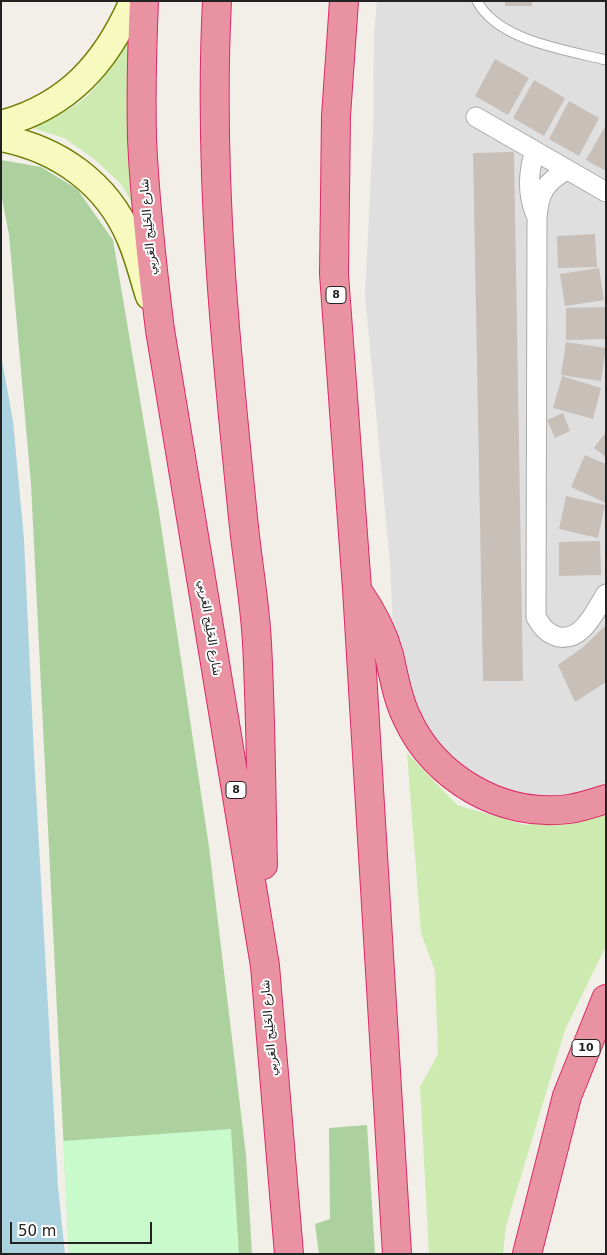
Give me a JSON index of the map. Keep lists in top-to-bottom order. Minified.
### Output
{"streets":{"highway":["شارع الخَلِيج العَربِي","8","10"]},"scale_bar":"50 m"}
